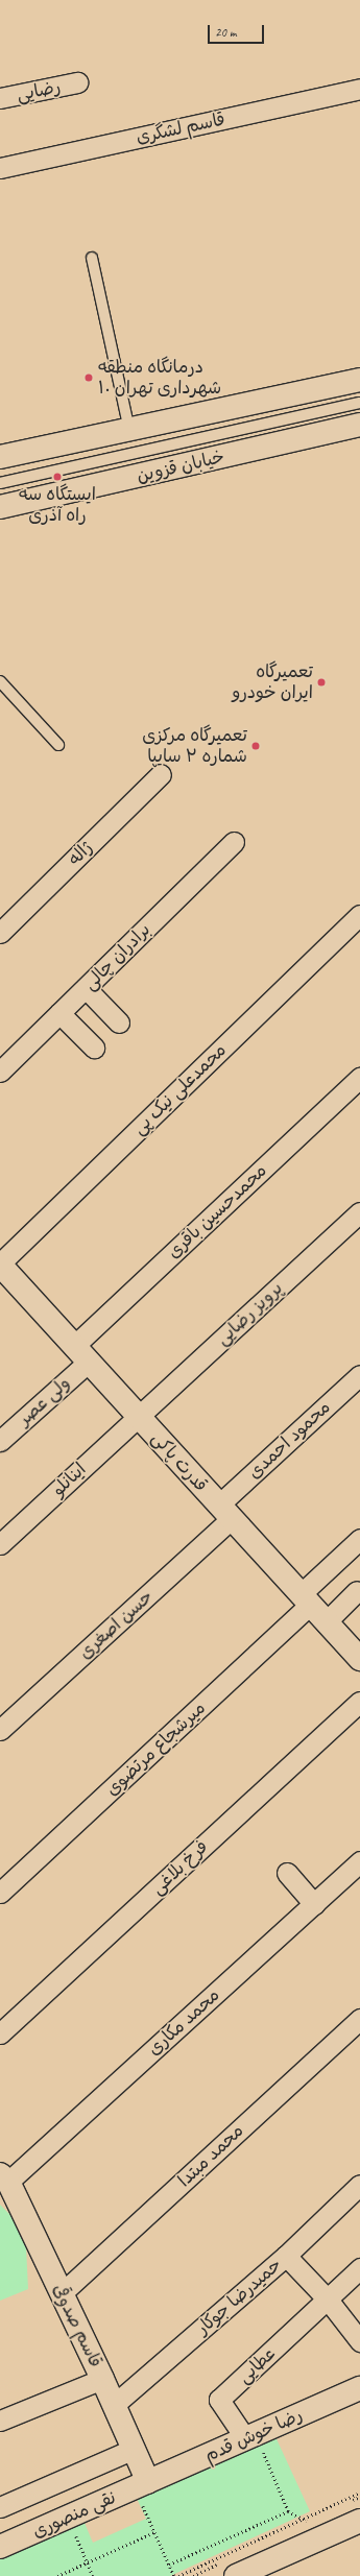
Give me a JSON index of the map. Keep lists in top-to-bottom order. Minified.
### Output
{"streets":{"street":["رضایی","قاسم لشگری","خیابان قزوین","ژاله","برادران چالی","محمدعلی نیک پی","محمدحسین باقری","پرویز رضایی","ولی عصر","محمود احمدی","قدرت پاکی","اینانلو","حسن اصغری","میرشجاع مرتضوی","فرخ بلاغی","محمد مکاری","محمد مبتدا","حمیدرضا جوکار","قاسم صدوقی","عطایی","رضا خوش قدم","نقی منصوری"]},"crossings":[["محمدعلی نیک پی","قدرت پاکی"],["محمدحسین باقری","ولی عصر"],["محمدحسین باقری","قدرت پاکی"],["پرویز رضایی","قدرت پاکی"],["پرویز رضایی","اینانلو"],["ولی عصر","قدرت پاکی"],["محمود احمدی","قدرت پاکی"],["محمود احمدی","حسن اصغری"],["قدرت پاکی","اینانلو"],["قدرت پاکی","حسن اصغری"],["قدرت پاکی","میرشجاع مرتضوی"],["محمد مکاری","قاسم صدوقی"],["محمد مبتدا","قاسم صدوقی"],["حمیدرضا جوکار","قاسم صدوقی"],["قاسم صدوقی","رضا خوش قدم"],["قاسم صدوقی","نقی منصوری"],["عطایی","رضا خوش قدم"],["رضا خوش قدم","نقی منصوری"]],"places":["درمانگاه منطقه ۱۰ شهرداری تهران","ایستگاه سه راه آذری","تعمیرگاه ایران خودرو","تعمیرگاه مرکزی شماره ۲ سایپا"],"scale_bar":"20 m"}
